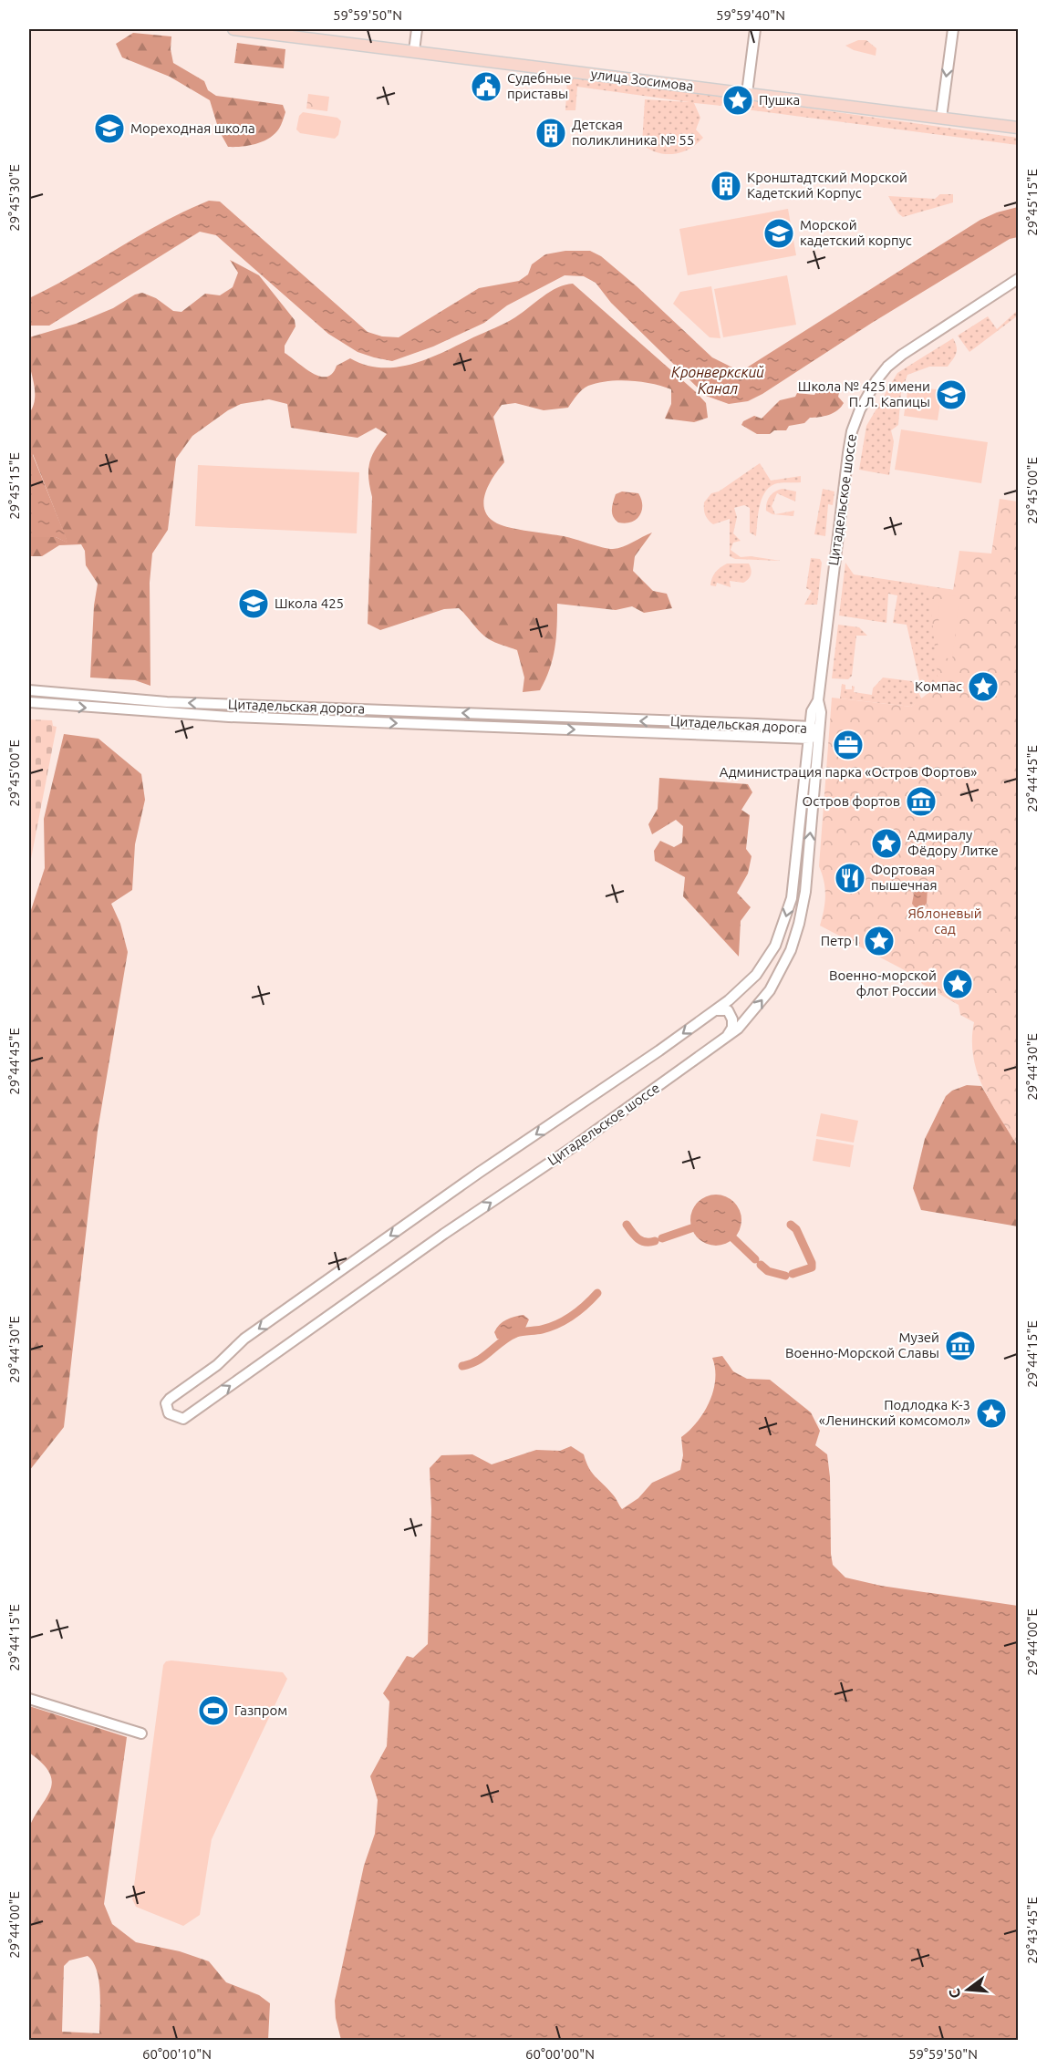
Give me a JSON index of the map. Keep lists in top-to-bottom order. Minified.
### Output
{"streets":{"main road":["улица Зосимова"],"street":["Цитадельское шоссе","Цитадельская дорога"]},"crossings":[["Цитадельское шоссе","Цитадельская дорога"]],"water":["Кронверкский Канал"],"parks":["Яблоневый сад"],"places":{"public building":["Судебные приставы"],"place":["Пушка","Компас","Адмиралу Фёдору Литке","Петр I","Военно-морской флот России","Подлодка К-3 «Ленинский комсомол»"],"school or university":["Мореходная школа","Морской кадетский корпус","Школа № 425 имени П. Л. Капицы","Школа 425"],"building":["Детская поликлиника № 55","Кронштадтский Морской Кадетский Корпус"],"office":["Администрация парка «Остров Фортов»"],"museum":["Остров фортов","Музей Военно-Морской Славы"],"restaurant":["Фортовая пышечная"],"sports":["Газпром"]},"north":"left","coordinates":["59°59'50\"N","59°59'40\"N","29°45'30\"E","29°45'15\"E","29°45'00\"E","29°44'45\"E","29°44'30\"E","29°44'15\"E","29°44'00\"E","29°43'45\"E","60°00'10\"N","60°00'00\"N"]}
